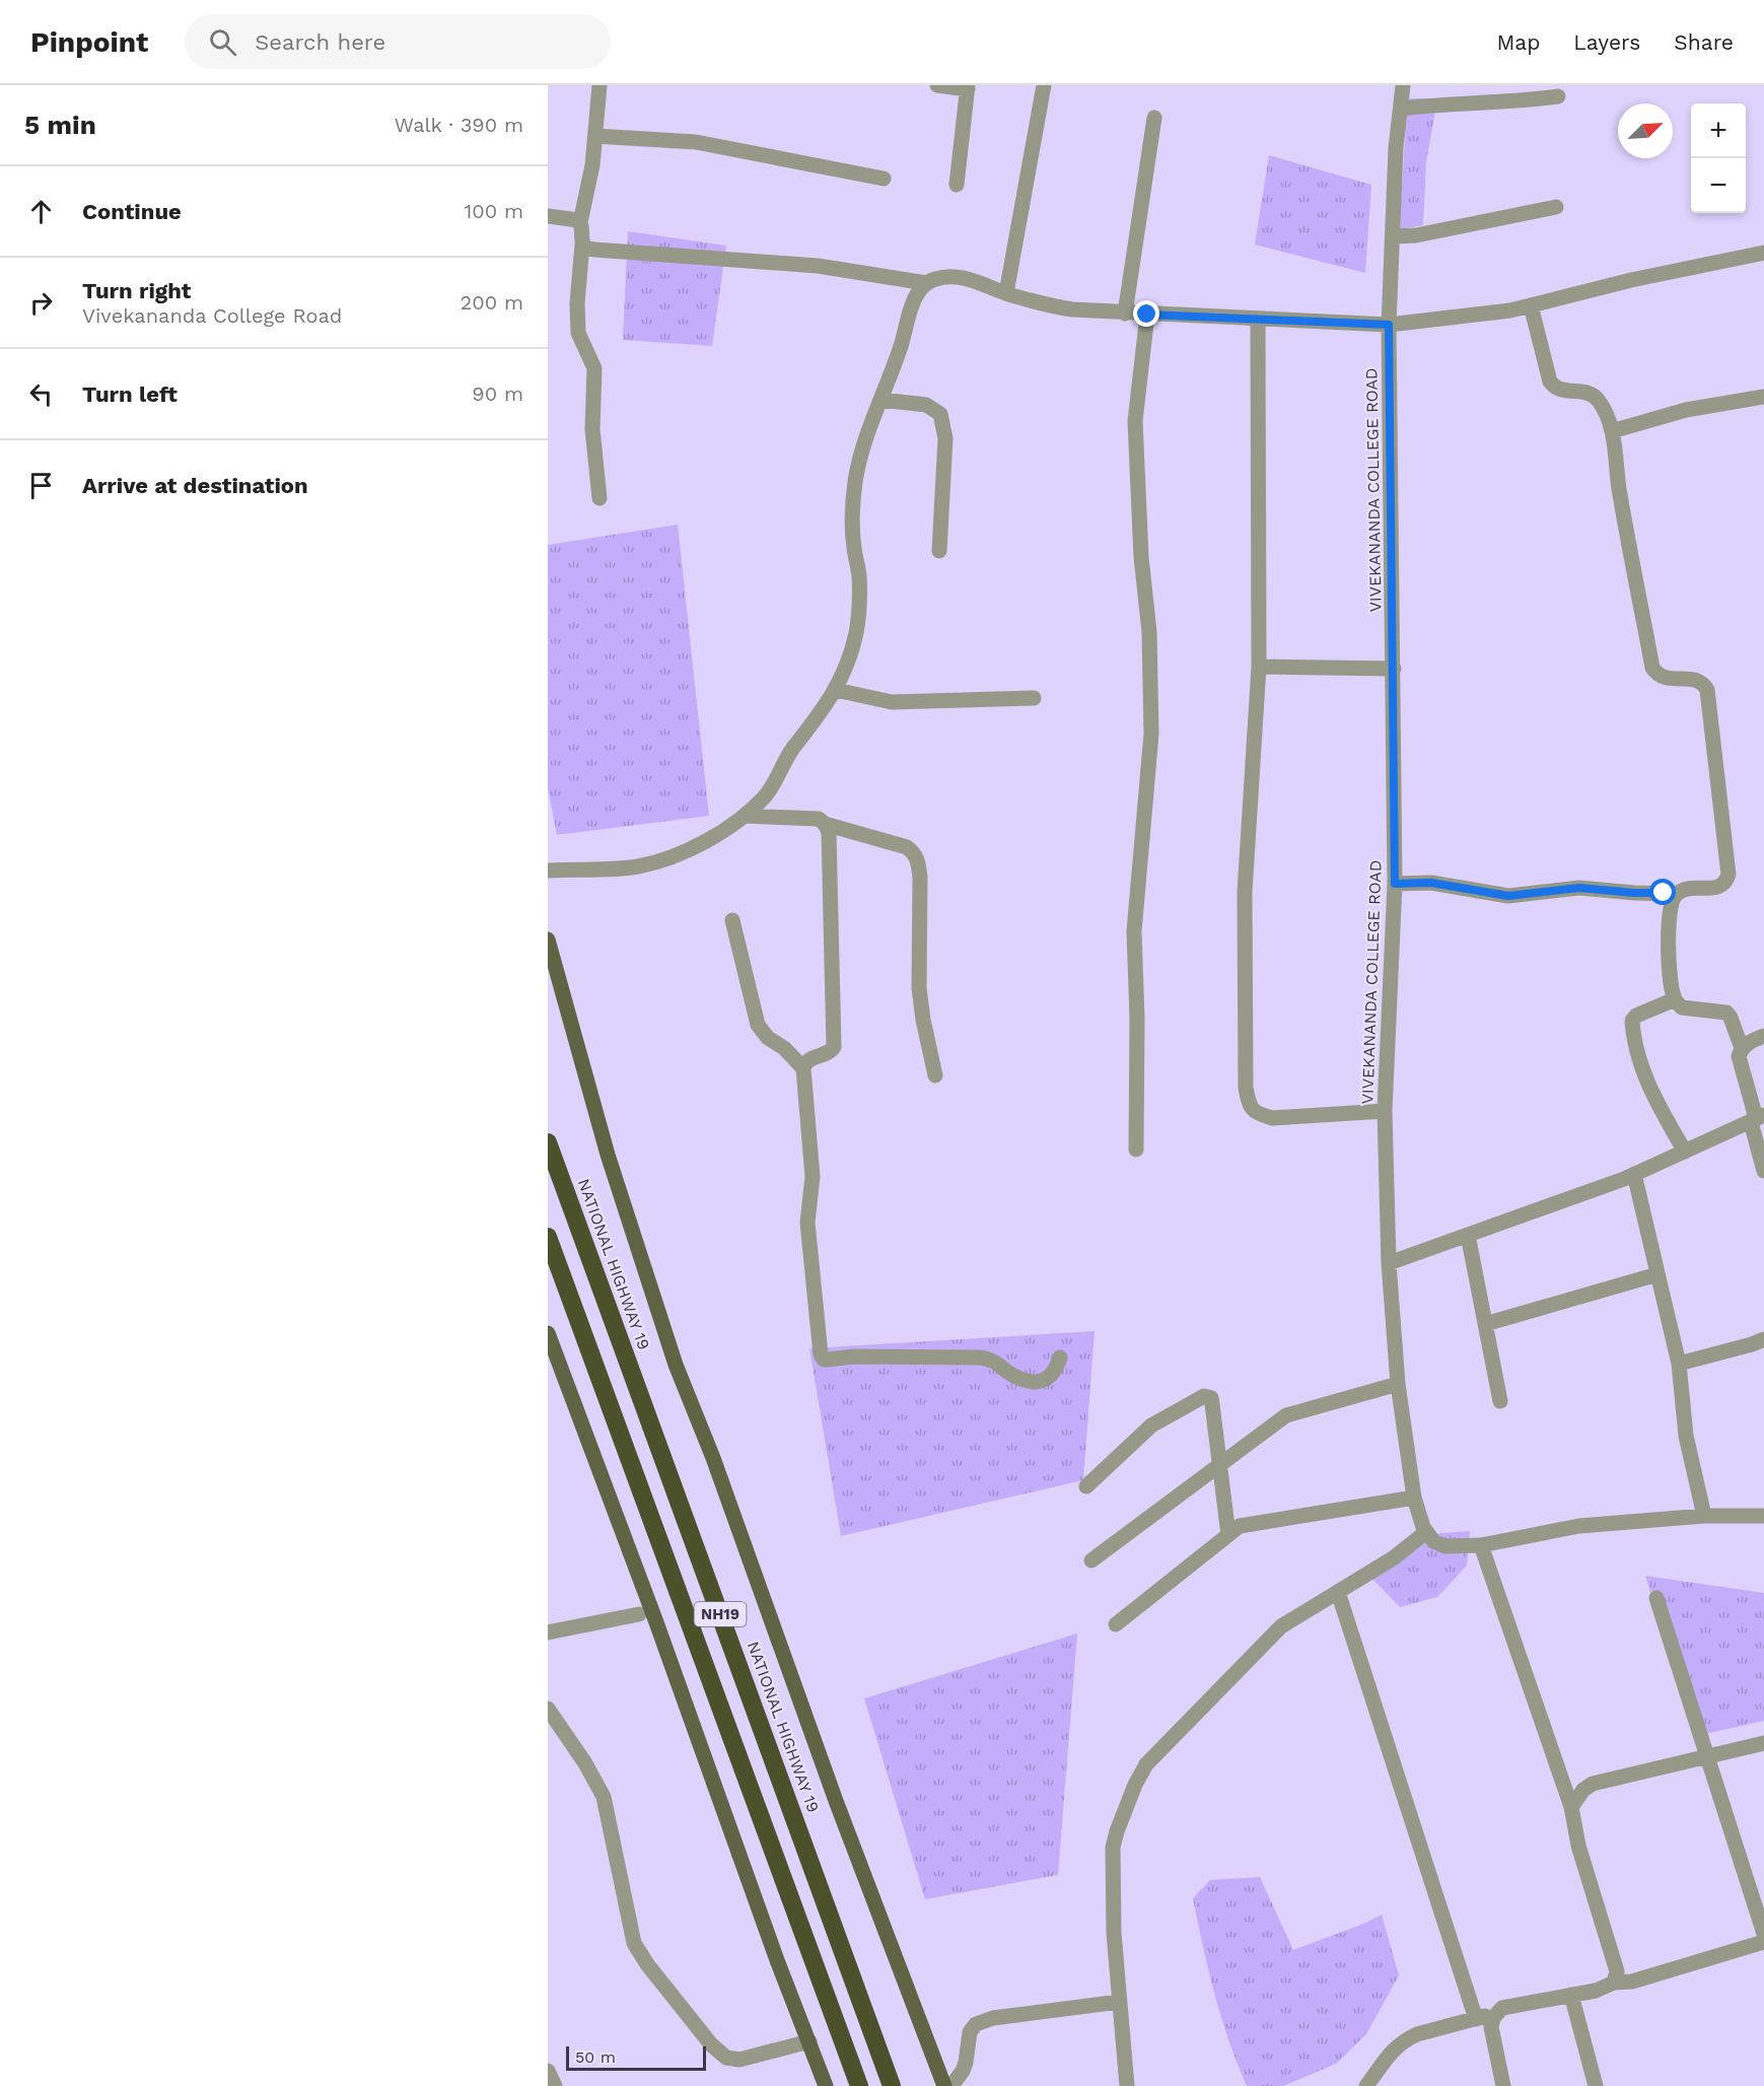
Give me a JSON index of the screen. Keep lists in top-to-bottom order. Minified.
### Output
{"streets":{"highway":["NATIONAL HIGHWAY 19","NH19"],"street":["VIVEKANANDA COLLEGE ROAD"]},"scale_bar":"50 m","north":"top right","page":{"header":"Pinpoint","search":"Search here","nav":["Map","Layers","Share"],"heading":["5 min","Walk · 390 m"],"map_buttons":["+","−"],"list":[["Continue","100 m"],["Turn right","Vivekananda College Road","200 m"],["Turn left","90 m"],"Arrive at destination"],"scale":"50 m"}}
